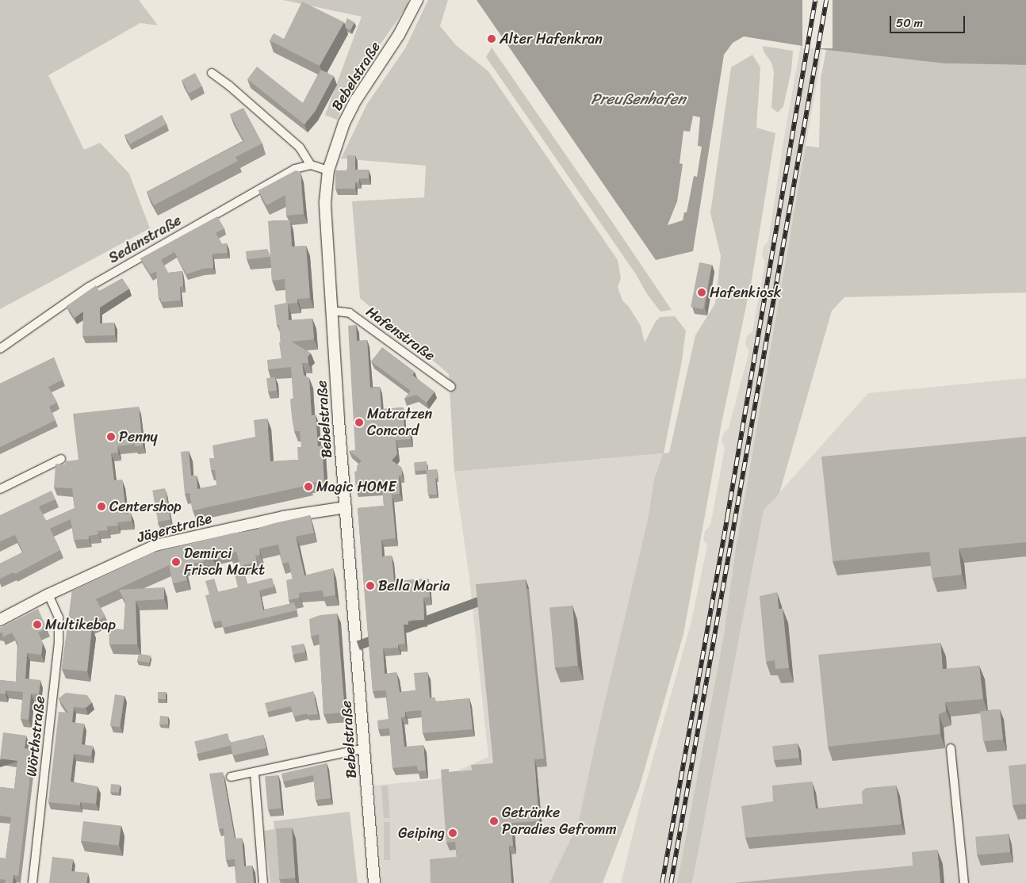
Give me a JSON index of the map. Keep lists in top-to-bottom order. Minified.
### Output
{"streets":{"main road":["Bebelstraße","Jägerstraße"],"street":["Sedanstraße","Hafenstraße","Wörthstraße"]},"crossings":[["Bebelstraße","Hafenstraße"],["Bebelstraße","Jägerstraße"],["Jägerstraße","Wörthstraße"]],"water":["Preußenhafen"],"places":["Alter Hafenkran","Hafenkiosk","Matratzen Concord","Penny","Magic HOME","Centershop","Demirci Frisch Markt","Bella Maria","Multikebap","Getränke Paradies Gefromm","Geiping"],"scale_bar":"50 m"}
